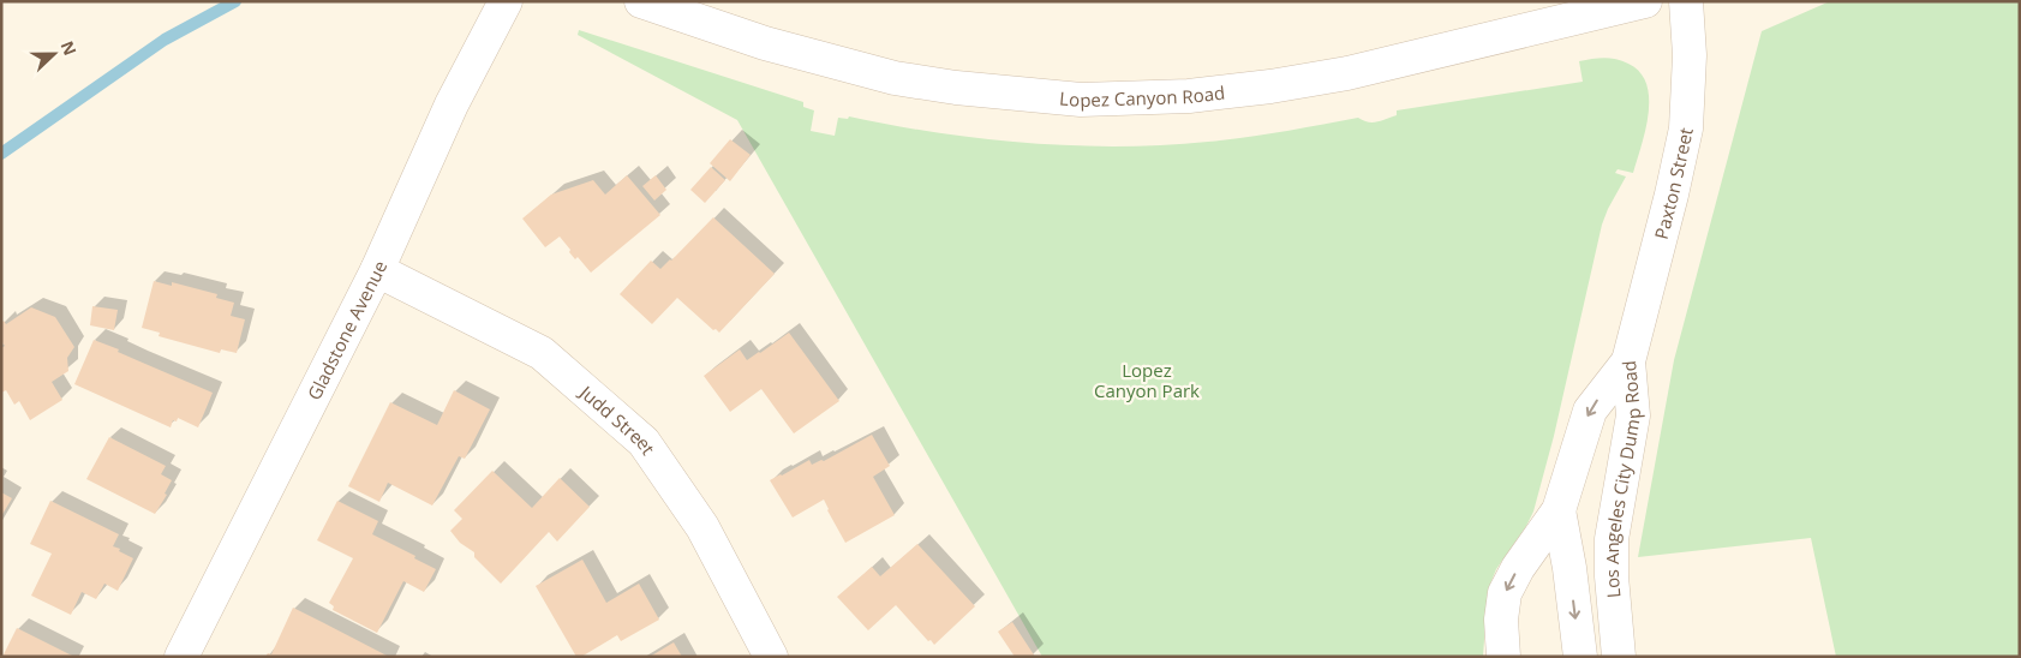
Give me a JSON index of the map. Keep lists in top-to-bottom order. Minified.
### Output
{"streets":{"street":["Lopez Canyon Road","Paxton Street","Gladstone Avenue","Judd Street","Los Angeles City Dump Road"]},"crossings":[["Paxton Street","Los Angeles City Dump Road"],["Gladstone Avenue","Judd Street"]],"parks":["Lopez Canyon Park"],"north":"right"}
